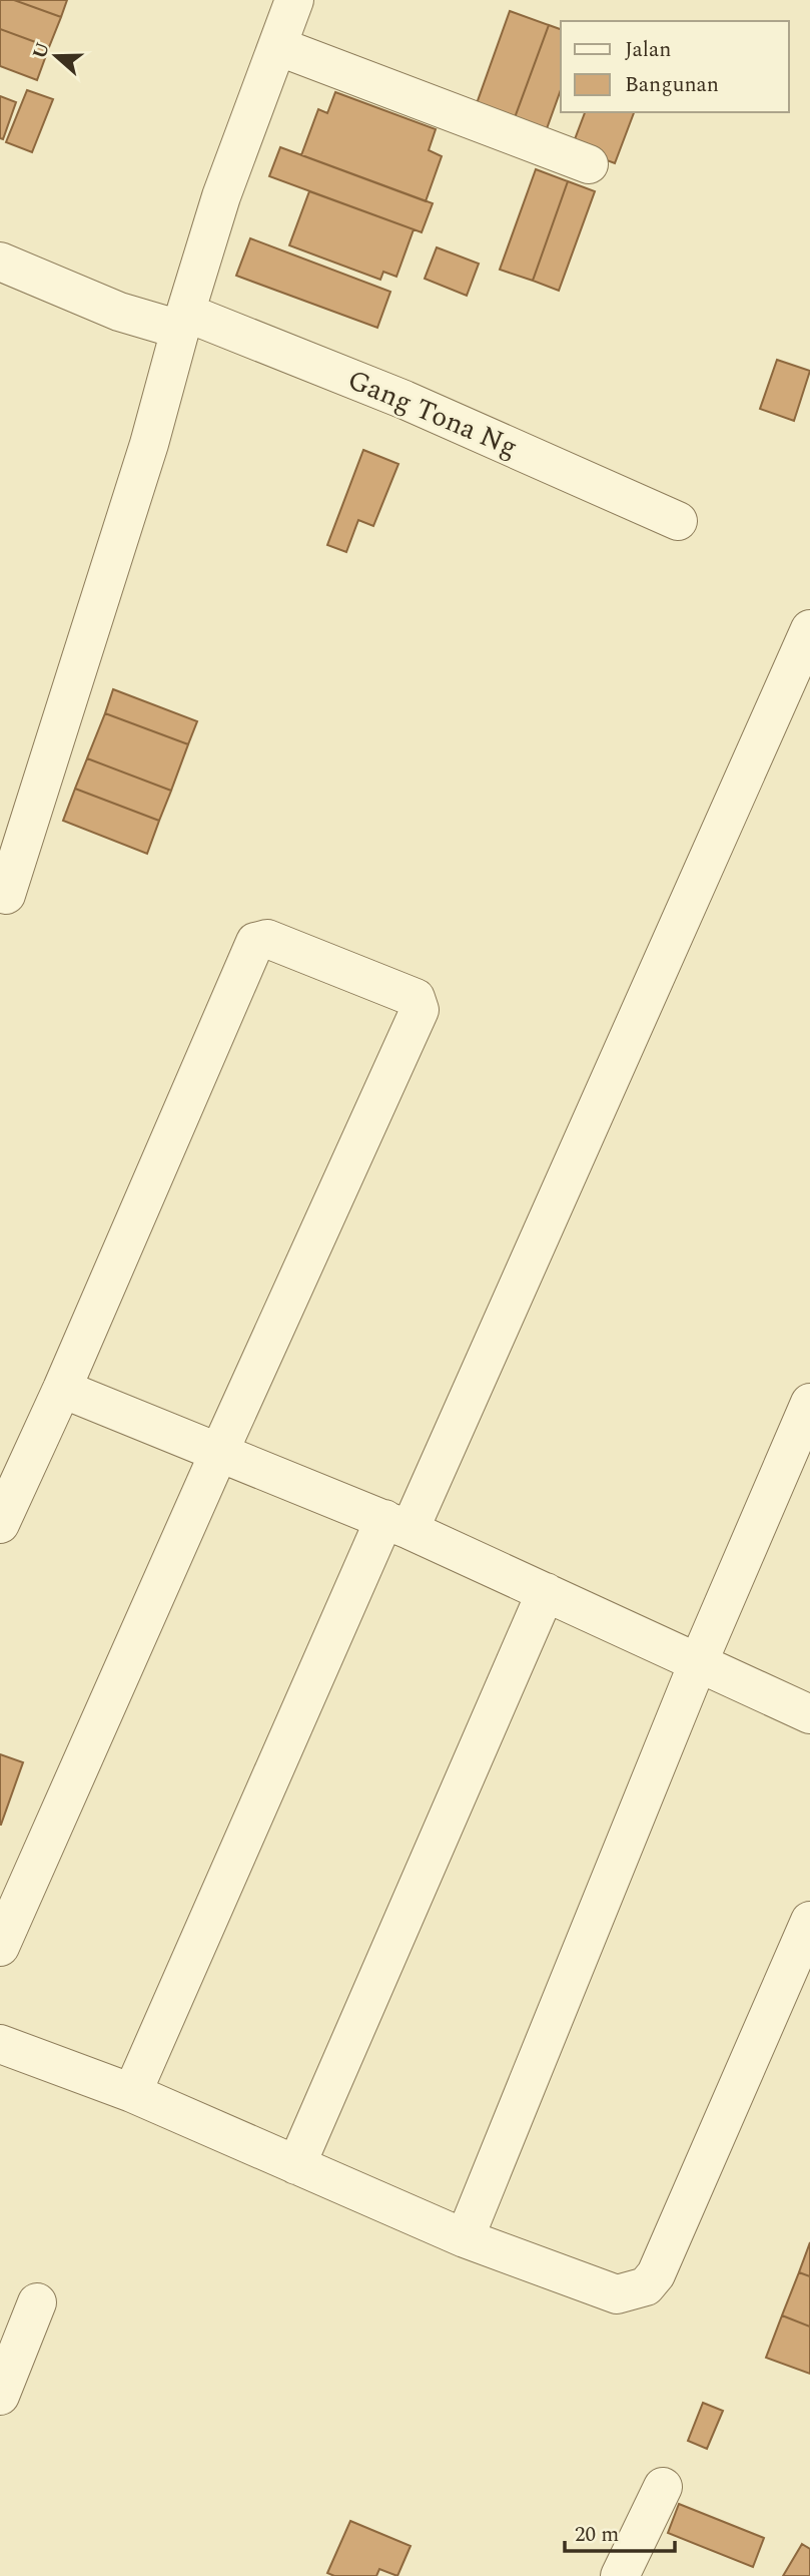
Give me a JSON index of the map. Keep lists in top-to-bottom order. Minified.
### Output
{"streets":{"street":["Gang Tona Ng"]},"legend":["Jalan","Bangunan"],"scale_bar":"20 m","north":"left"}
